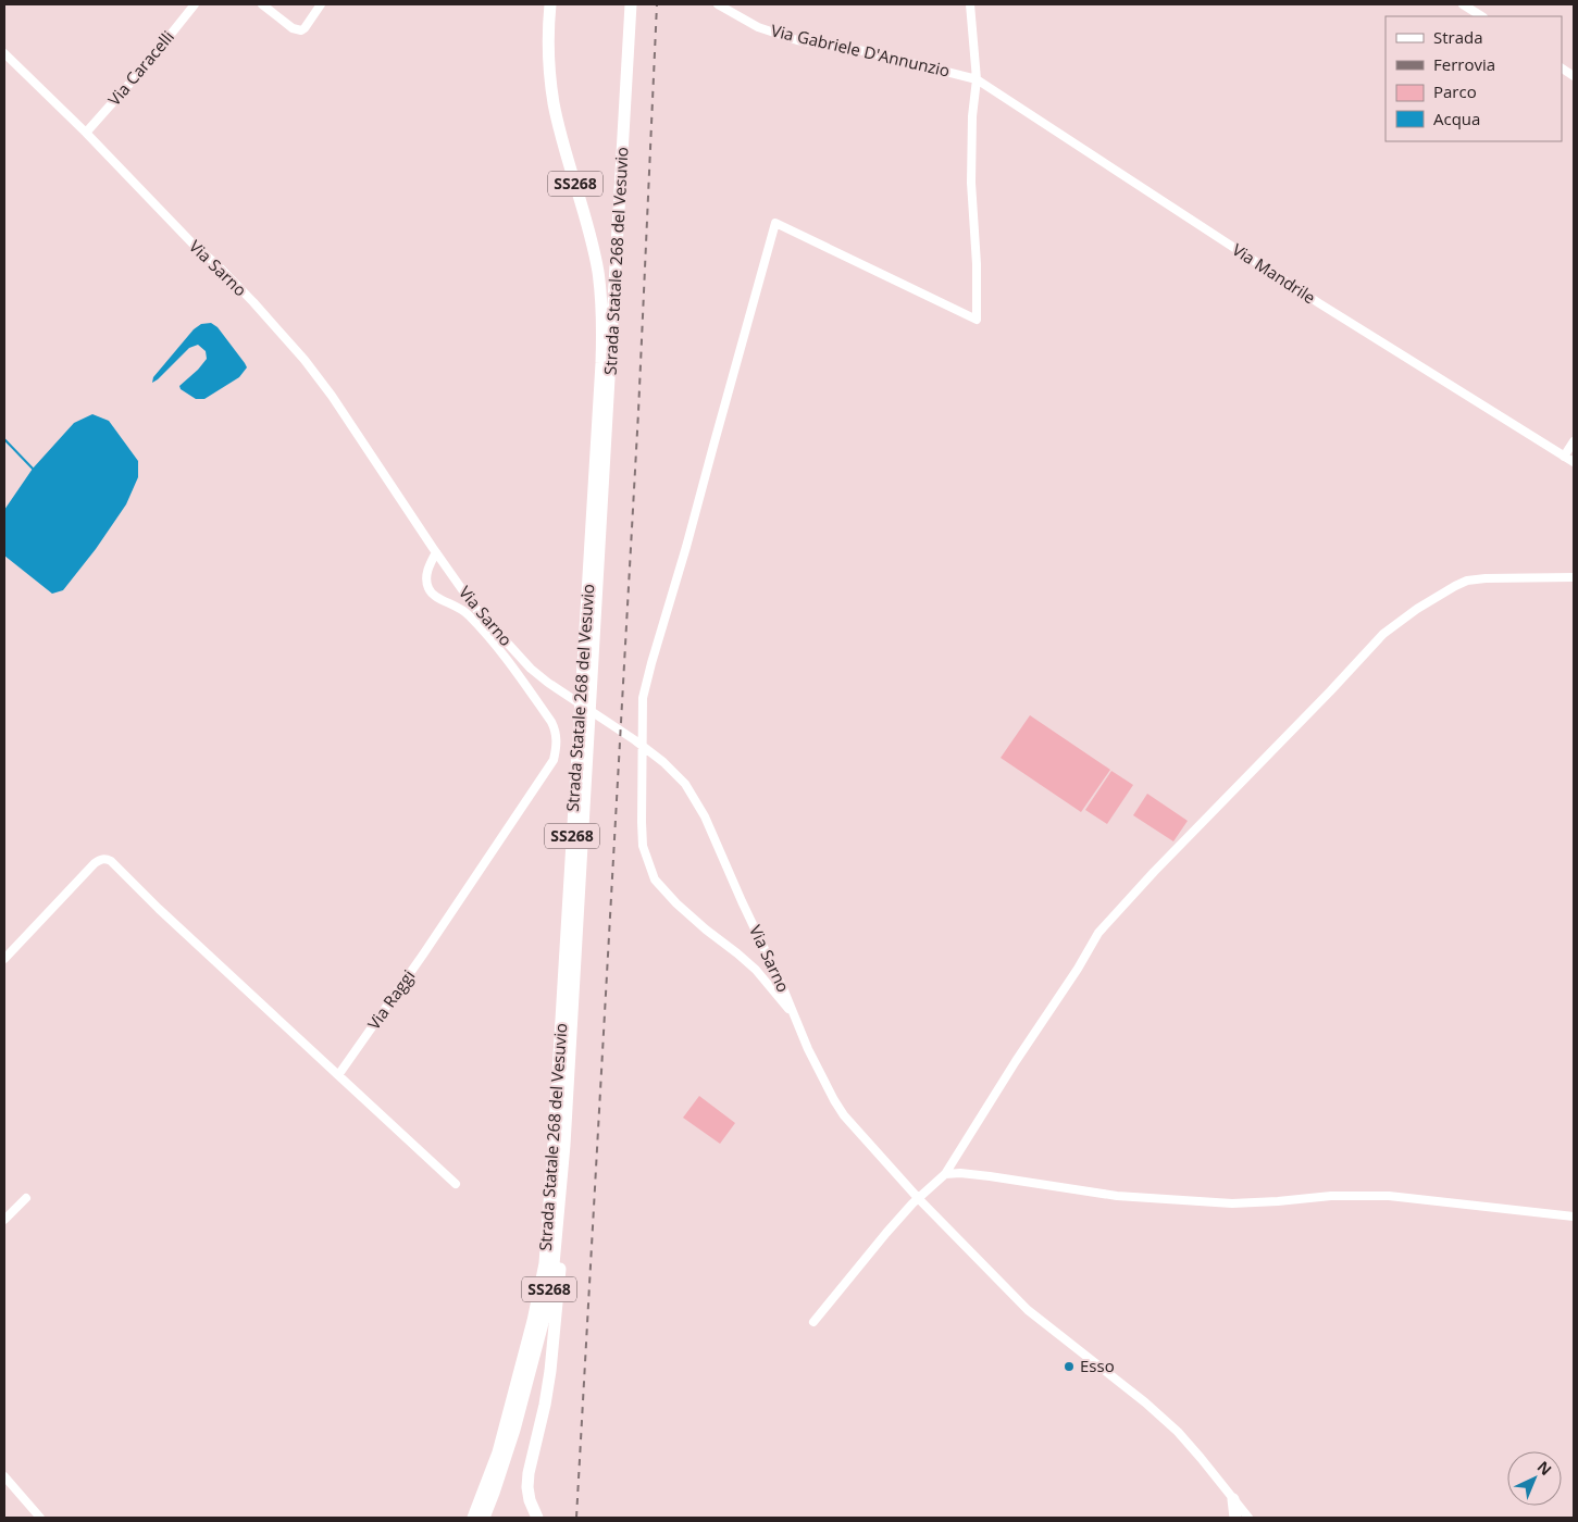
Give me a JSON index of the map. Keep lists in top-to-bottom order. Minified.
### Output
{"streets":{"highway":["SS268","Strada Statale 268 del Vesuvio"],"street":["Via Gabriele D'Annunzio","Via Caracelli","Via Sarno","Via Mandrile","Via Raggi"]},"crossings":[["Via Gabriele D'Annunzio","Via Mandrile"],["Via Caracelli","Via Sarno"],["Via Sarno","Via Raggi"]],"places":["Esso"],"legend":["Strada","Ferrovia","Parco","Acqua"],"north":"top right"}
